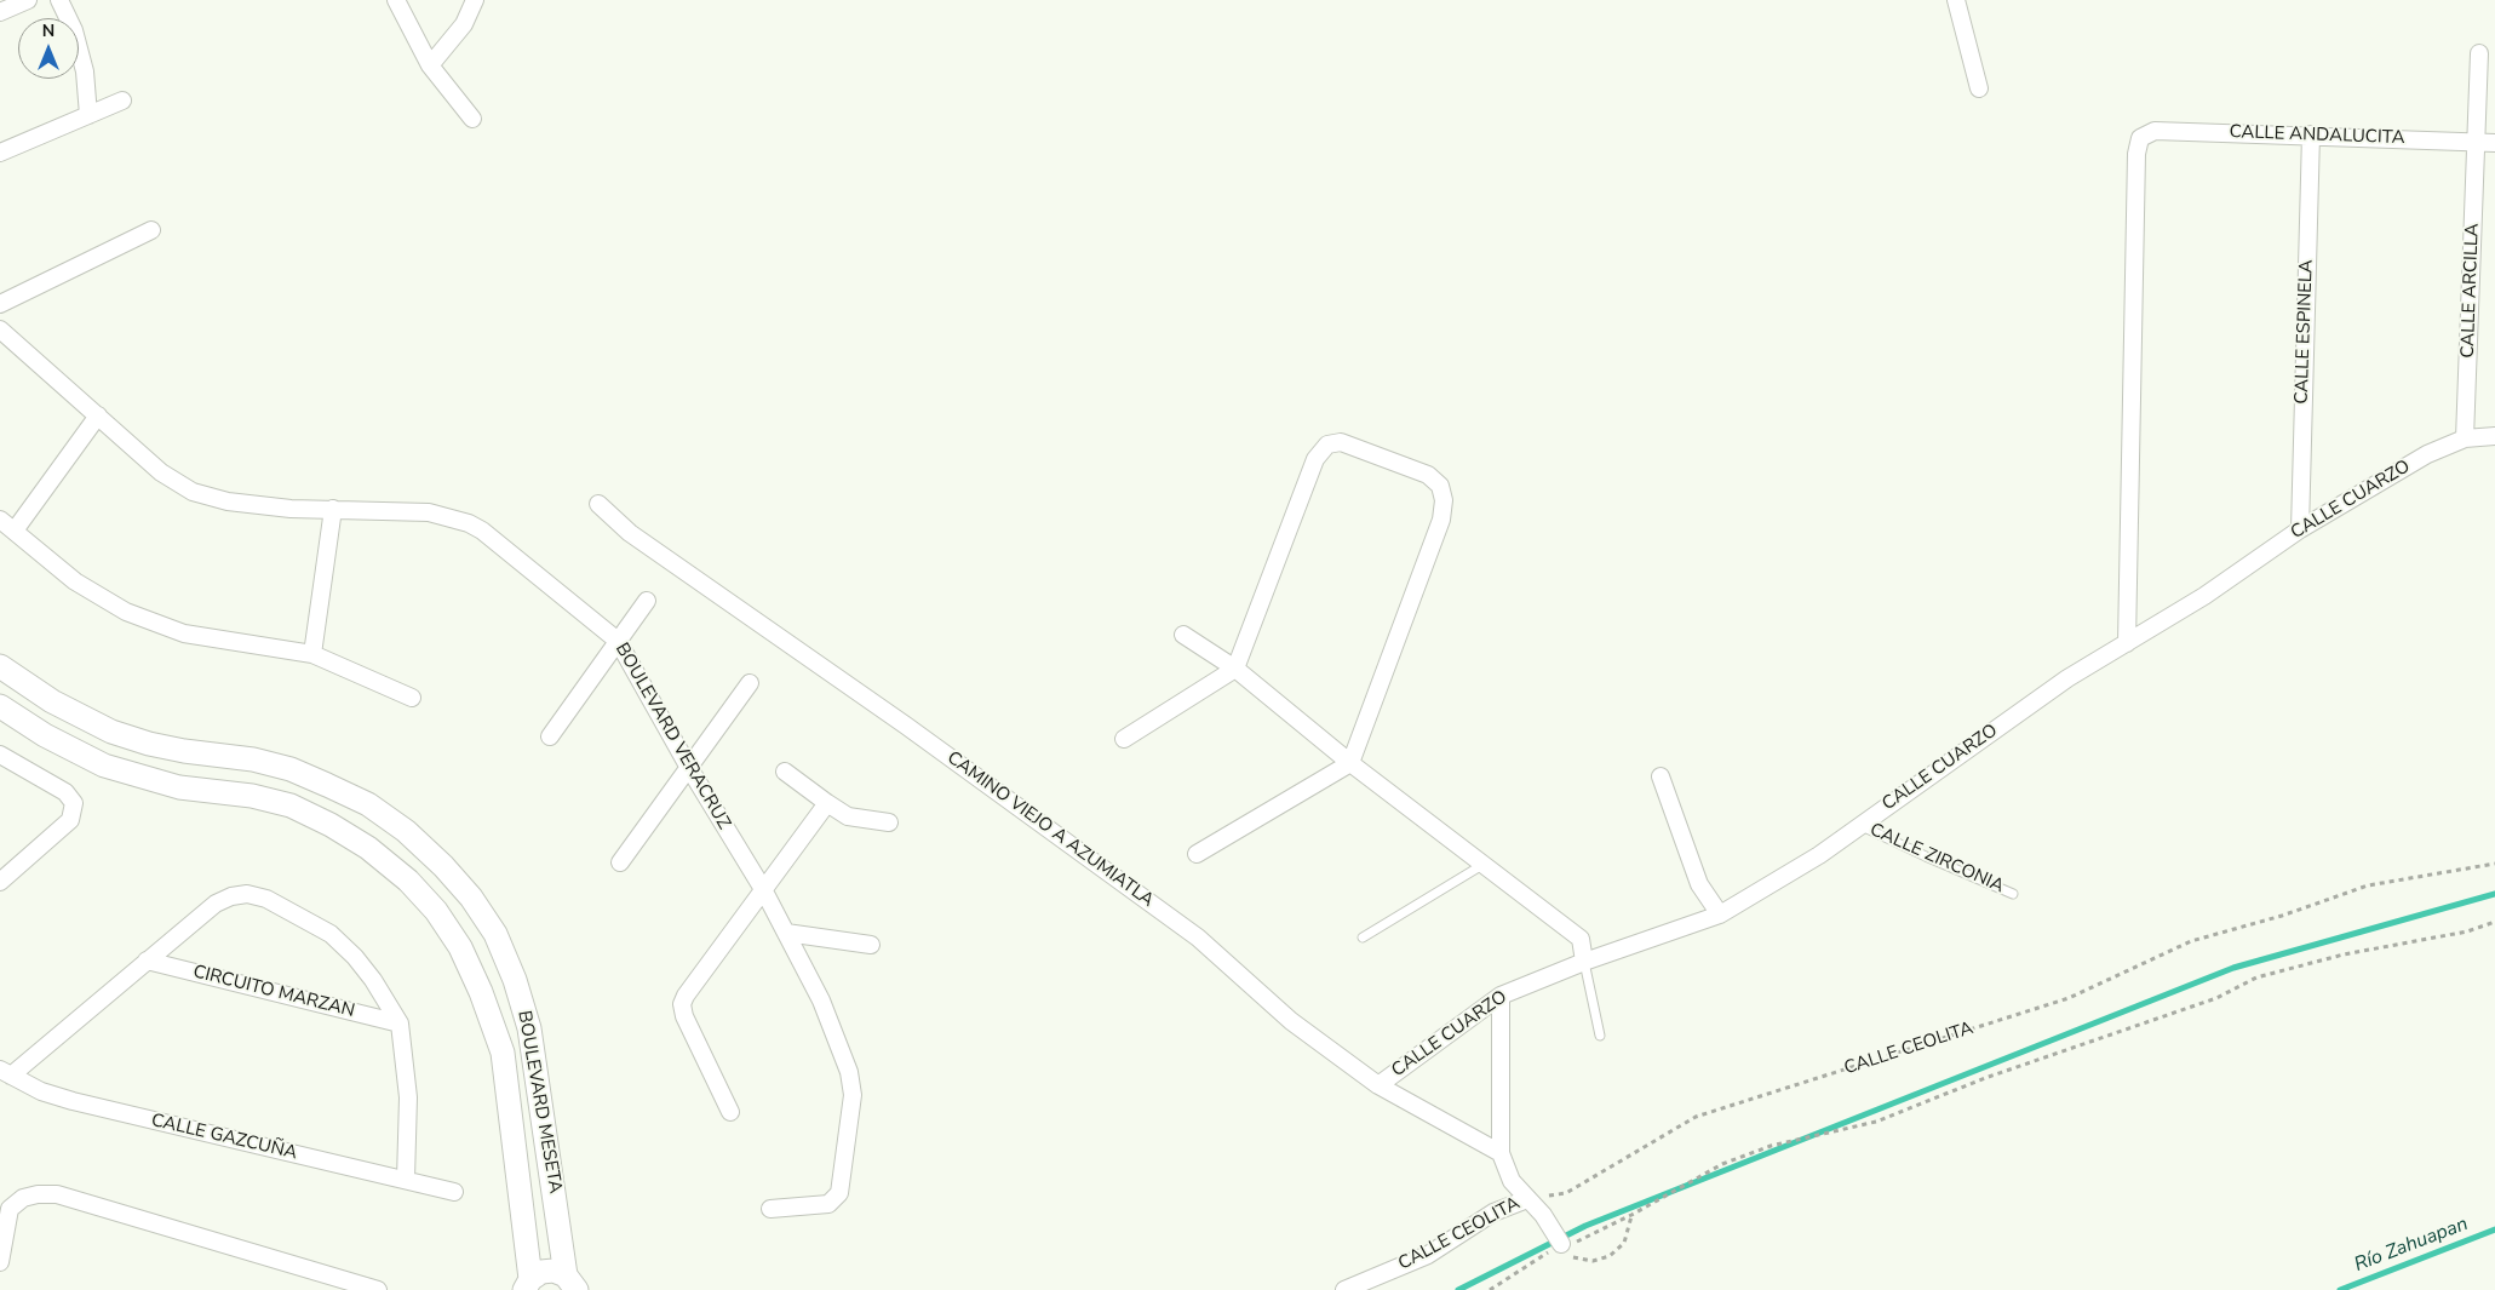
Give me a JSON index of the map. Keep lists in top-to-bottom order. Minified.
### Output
{"streets":{"street":["CALLE ANDALUCITA","CALLE ARCILLA","CALLE ESPINELA","CALLE CUARZO","BOULEVARD VERACRUZ","CAMINO VIEJO A AZUMIATLA","CIRCUITO MARZAN","CALLE CEOLITA","BOULEVARD MESETA","CALLE GAZCUÑA"],"lane":["CALLE ZIRCONIA"]},"crossings":[["CALLE ANDALUCITA","CALLE ARCILLA"],["CALLE ANDALUCITA","CALLE ESPINELA"],["CALLE ANDALUCITA","CALLE CUARZO"],["CALLE ARCILLA","CALLE CUARZO"],["CALLE ESPINELA","CALLE CUARZO"],["CALLE CUARZO","CAMINO VIEJO A AZUMIATLA"],["CALLE CUARZO","CALLE ZIRCONIA"],["CIRCUITO MARZAN","CALLE GAZCUÑA"]],"water":["Río Zahuapan"],"north":"top"}
